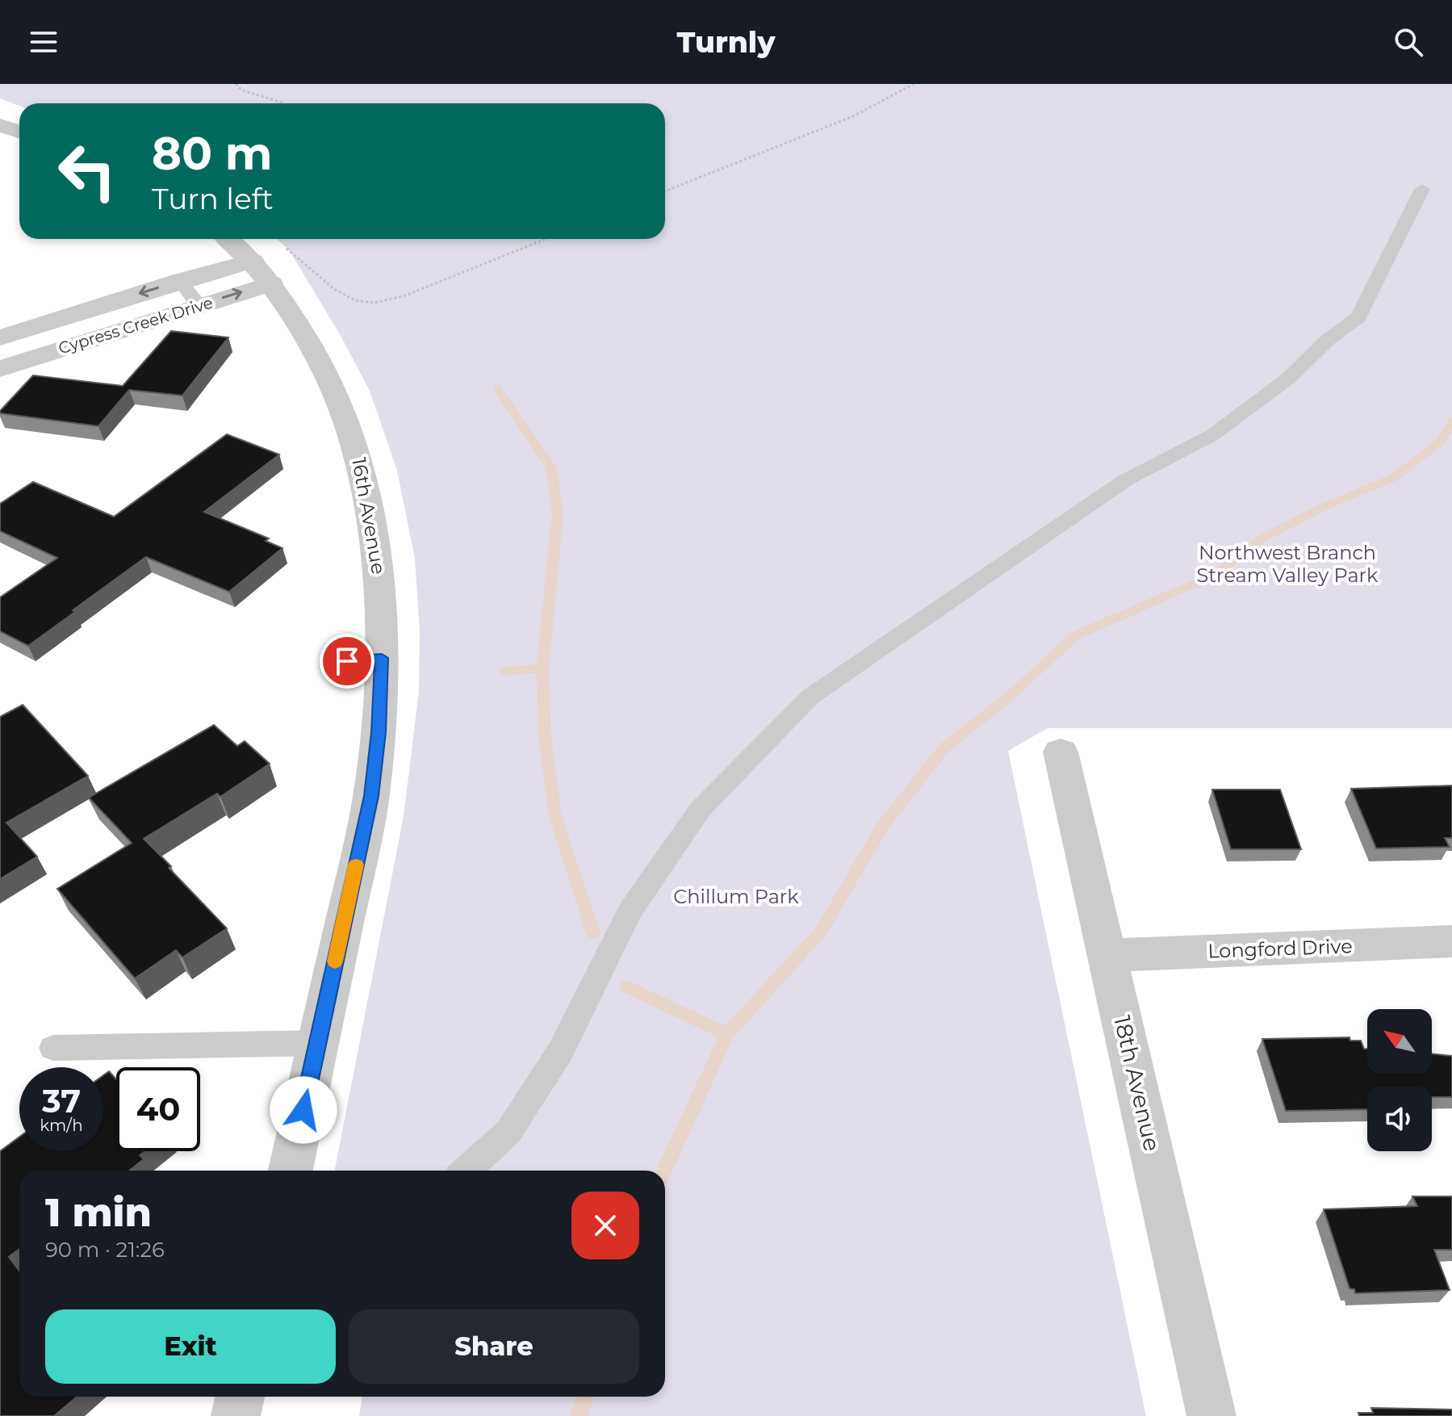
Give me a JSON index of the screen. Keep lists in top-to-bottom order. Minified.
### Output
{"streets":{"street":["Cypress Creek Drive","16th Avenue","Longford Drive","18th Avenue"]},"crossings":[["Cypress Creek Drive","16th Avenue"],["Longford Drive","18th Avenue"]],"parks":["Northwest Branch Stream Valley Park","Chillum Park"],"north":"top left","page":{"header":"Turnly","turn":["80 m","Turn left"],"speed":"37 km/h","limit":"40","heading":["1 min","90 m · 21:26"],"buttons":["Exit","Share"]}}
